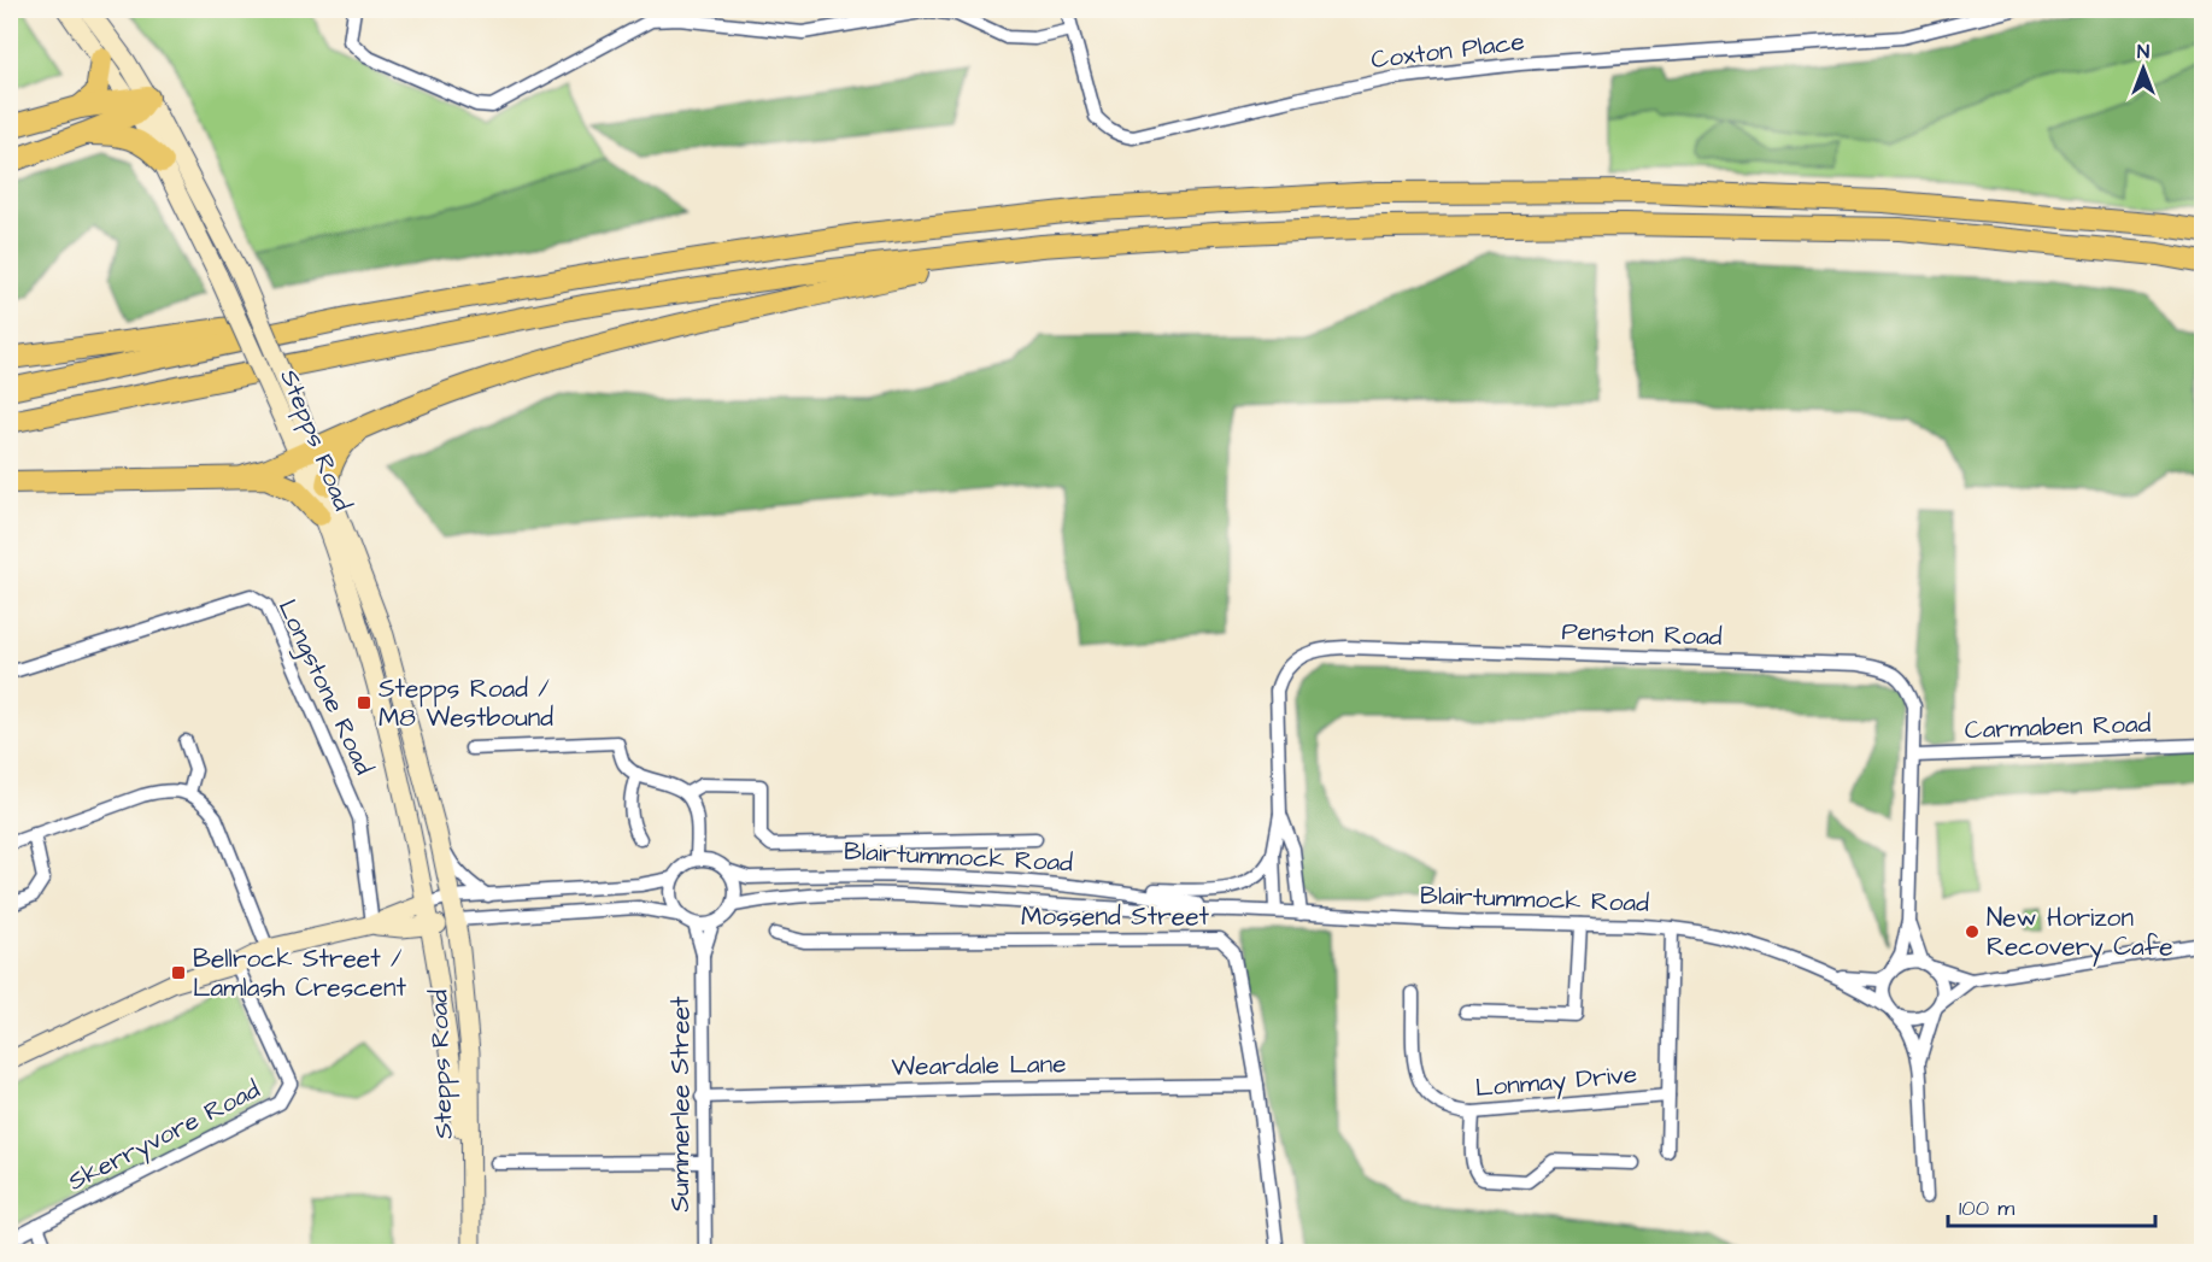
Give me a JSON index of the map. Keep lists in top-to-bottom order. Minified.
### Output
{"streets":{"main road":["Stepps Road"],"street":["Coxton Place","Penston Road","Longstone Road","Carmaben Road","Blairtummock Road","Mossend Street","Weardale Lane","Lonmay Drive","Summerlee Street","Skerryvore Road"]},"crossings":[["Penston Road","Carmaben Road"],["Penston Road","Blairtummock Road"],["Mossend Street","Weardale Lane"],["Weardale Lane","Summerlee Street"]],"places":{"transit":["Stepps Road / M8 Westbound","Bellrock Street / Lamlash Crescent"],"other":["New Horizon Recovery Cafe"]},"scale_bar":"100 m","north":"top"}
